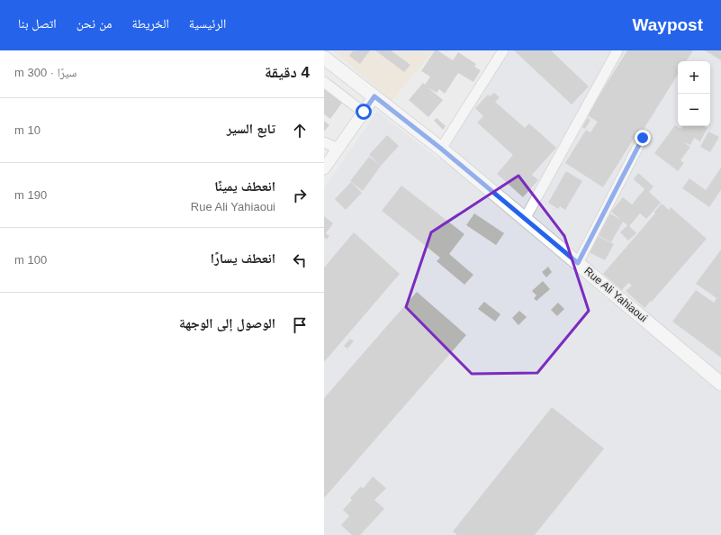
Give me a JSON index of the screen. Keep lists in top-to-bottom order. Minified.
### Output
{"streets":{"main road":["Rue Ali Yahiaoui"]},"page":{"header":"Waypost","nav":["الرئيسية","الخريطة","من نحن","اتصل بنا"],"heading":["4 دقيقة","سيرًا · 300 m"],"map_buttons":["+","−"],"list":[["تابع السير","10 m"],["انعطف يمينًا","Rue Ali Yahiaoui","190 m"],["انعطف يسارًا","100 m"],"الوصول إلى الوجهة"]}}
